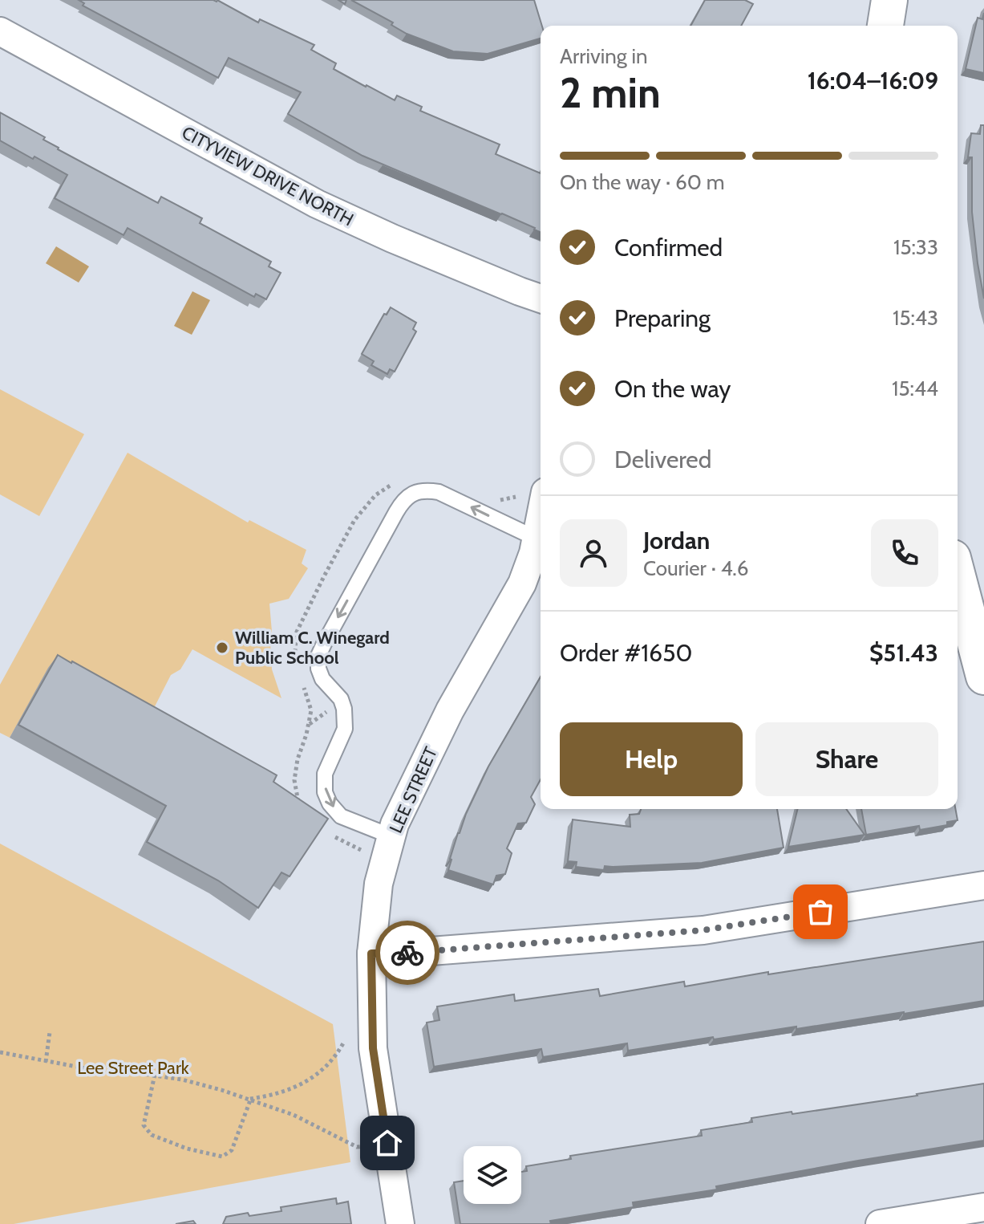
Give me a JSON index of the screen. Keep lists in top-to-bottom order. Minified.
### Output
{"streets":{"street":["CITYVIEW DRIVE NORTH","LEE STREET"]},"parks":["Lee Street Park"],"places":["William C. Winegard Public School"],"page":{"heading":["2 min","Arriving in","16:04–16:09"],"panel":["Jordan","Courier · 4.6","Order #1650","$51.43"],"bar":"On the way · 60 m","list":[["Confirmed","15:33"],["Preparing","15:43"],["On the way","15:44"],"Delivered"],"buttons":["Help","Share"]}}
